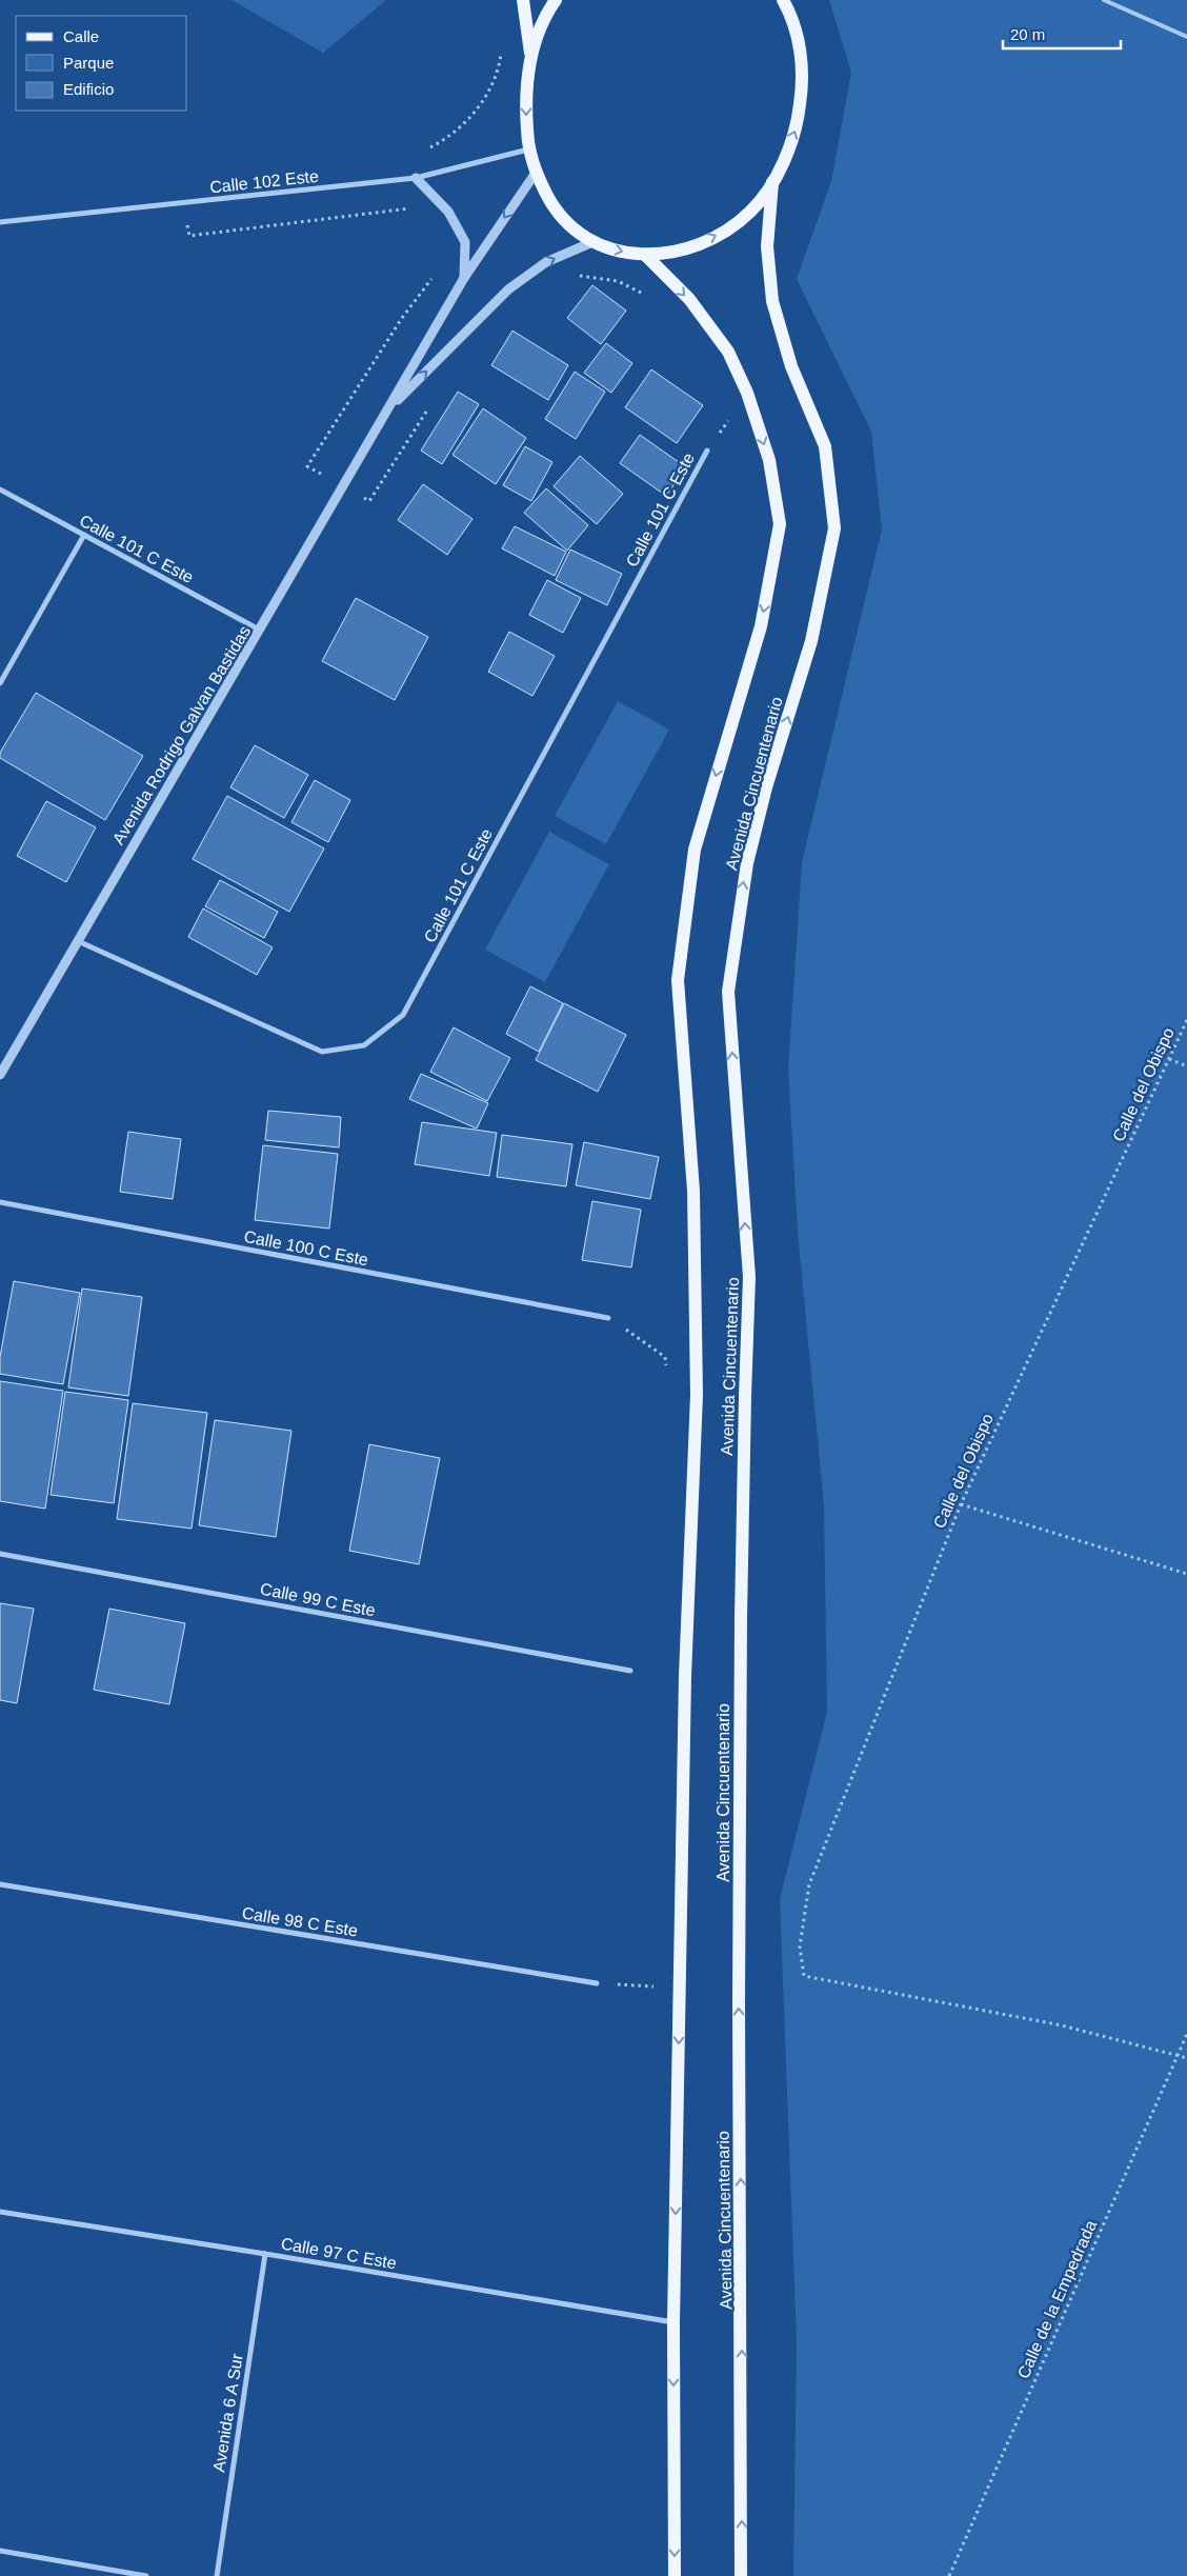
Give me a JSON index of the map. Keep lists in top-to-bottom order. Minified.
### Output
{"streets":{"main road":["Avenida Cincuentenario"],"street":["Calle 102 Este","Calle 101 C Este","Avenida Rodrigo Galvan Bastidas","Calle 100 C Este","Calle 99 C Este","Calle 98 C Este","Calle 97 C Este","Avenida 6 A Sur"],"path":["Calle del Obispo","Calle de la Empedrada"]},"crossings":[["Calle 101 C Este","Avenida Rodrigo Galvan Bastidas"],["Avenida Cincuentenario","Calle 97 C Este"],["Calle del Obispo","Calle de la Empedrada"],["Calle 97 C Este","Avenida 6 A Sur"]],"legend":["Calle","Parque","Edificio"],"scale_bar":"20 m"}
